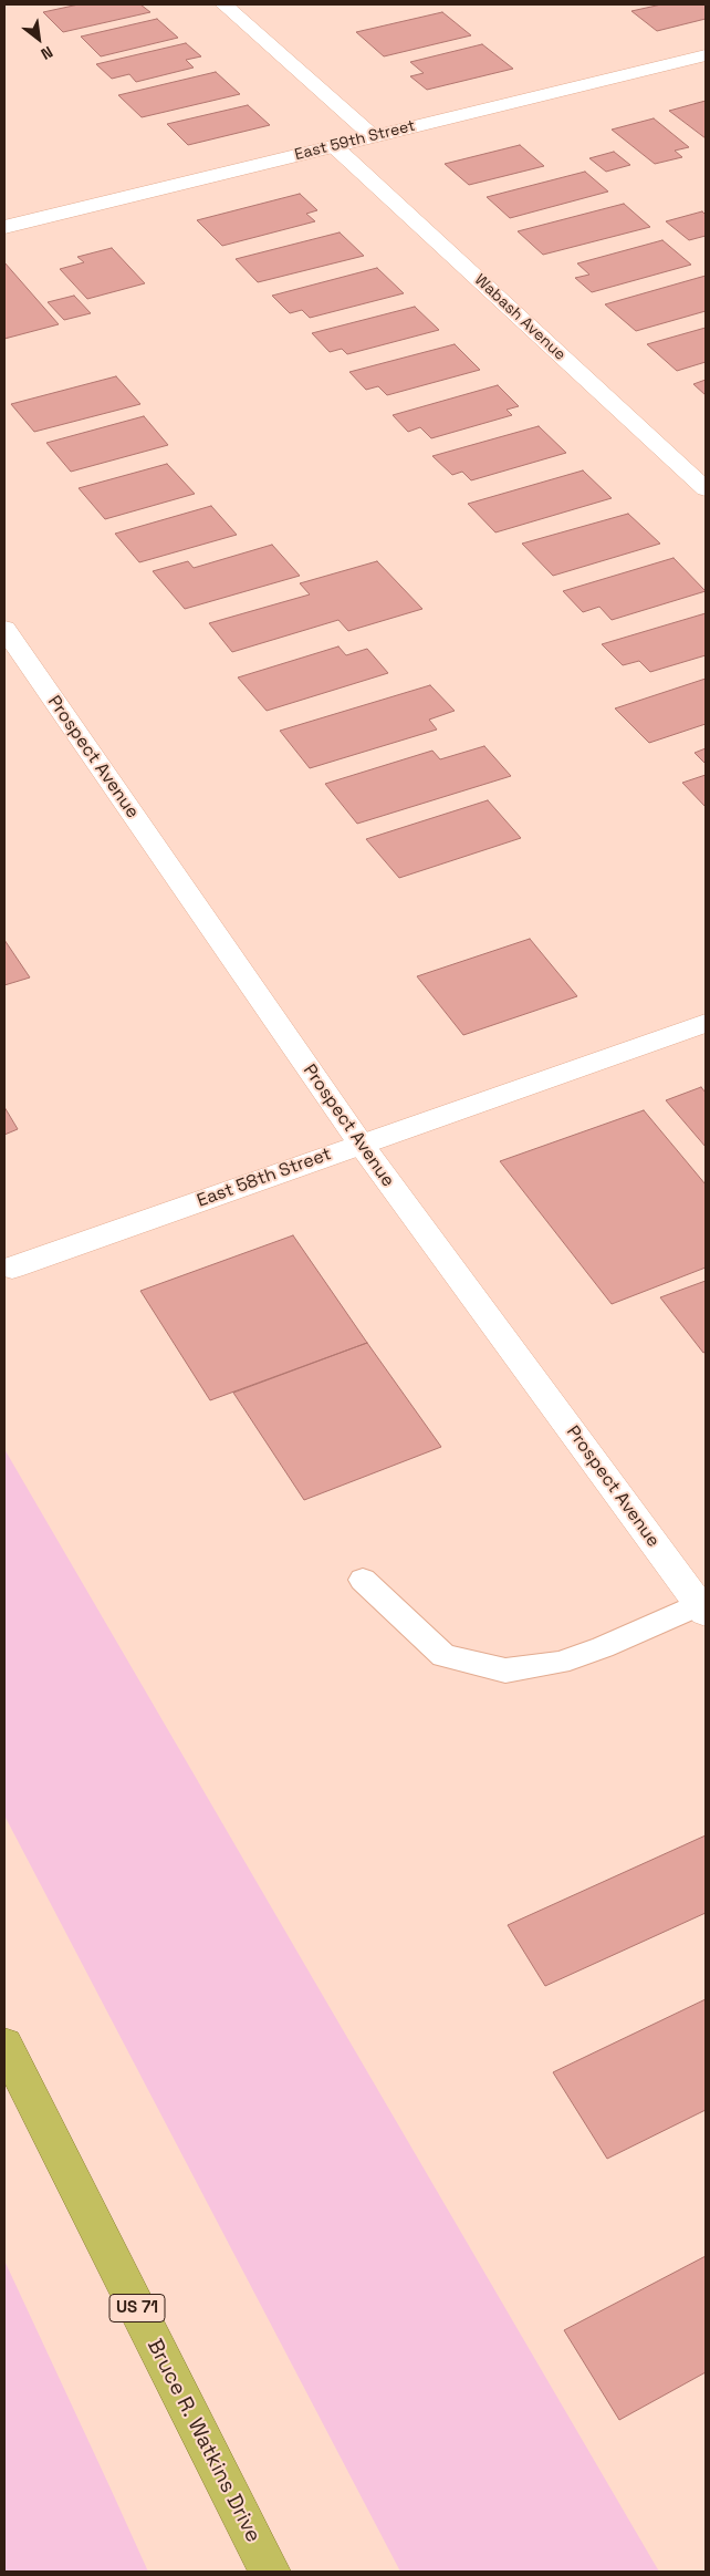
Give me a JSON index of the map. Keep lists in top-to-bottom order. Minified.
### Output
{"streets":{"highway":["US 71","Bruce R. Watkins Drive"],"street":["East 59th Street","Wabash Avenue","Prospect Avenue","East 58th Street"]},"crossings":[["East 59th Street","Wabash Avenue"],["Prospect Avenue","East 58th Street"]],"north":"bottom right"}
